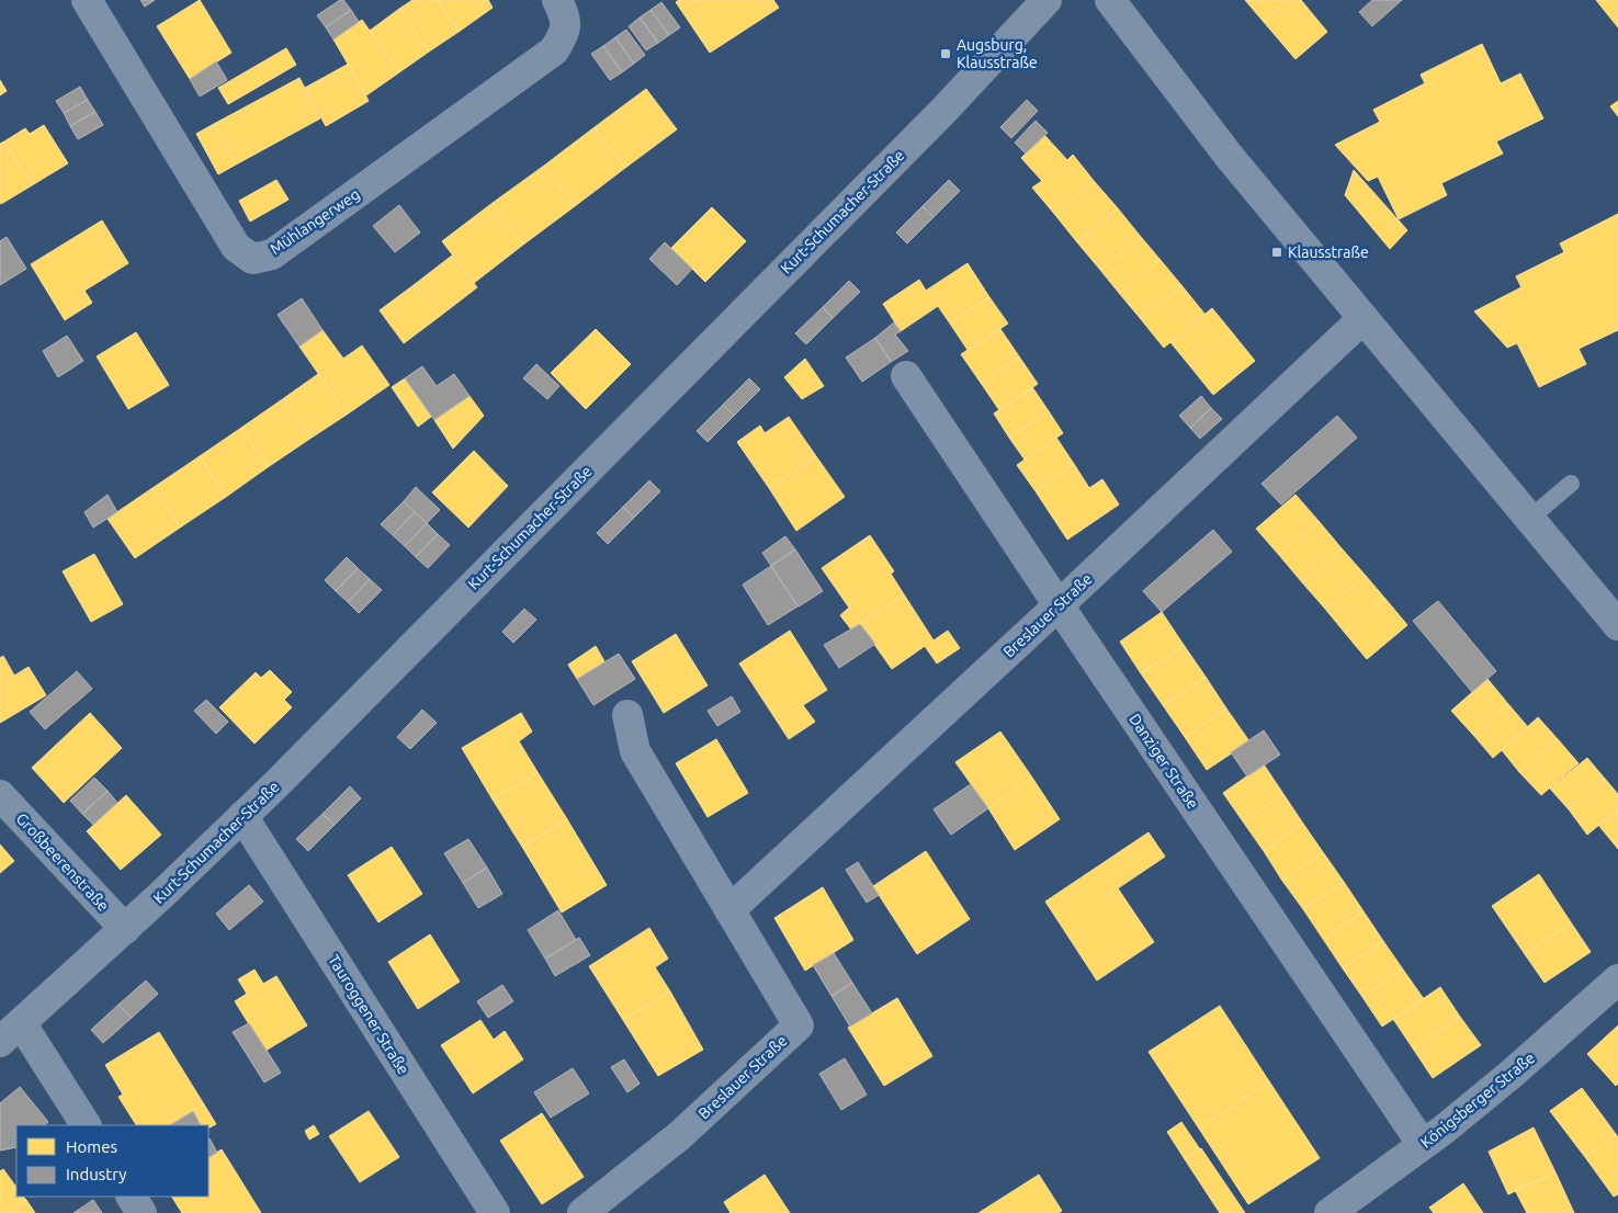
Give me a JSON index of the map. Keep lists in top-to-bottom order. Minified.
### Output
{"streets":{"street":["Kurt-Schumacher-Straße","Mühlangerweg","Breslauer Straße","Danziger Straße","Großbeerenstraße","Tauroggener Straße","Königsberger Straße"]},"crossings":[["Kurt-Schumacher-Straße","Großbeerenstraße"],["Kurt-Schumacher-Straße","Tauroggener Straße"],["Breslauer Straße","Danziger Straße"],["Danziger Straße","Königsberger Straße"]],"places":{"transit":["Augsburg, Klausstraße","Klausstraße"]},"legend":["Homes","Industry"]}
